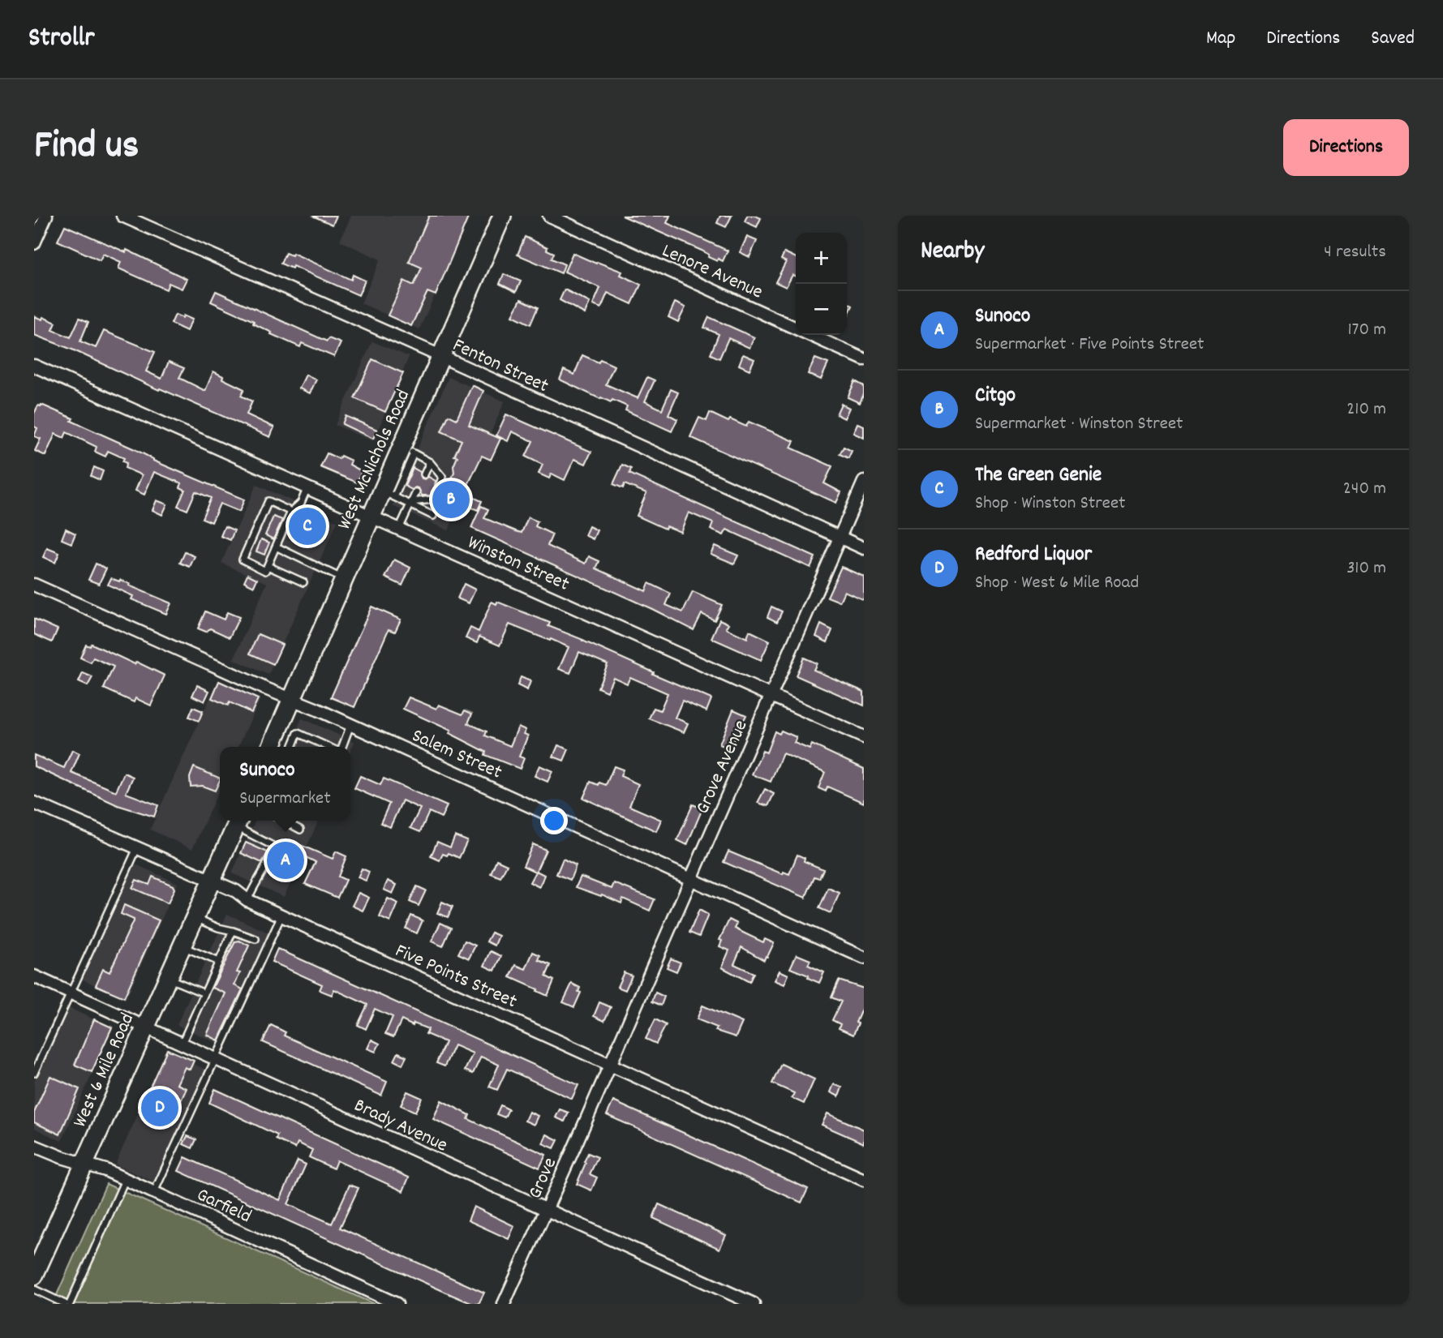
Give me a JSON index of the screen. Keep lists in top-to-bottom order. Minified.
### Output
{"streets":{"main road":["West McNichols Road","West 6 Mile Road"],"street":["Lenore Avenue","Fenton Street","Winston Street","Salem Street","Grove Avenue","Five Points Street","Brady Avenue","Grove","Garfield"]},"crossings":[["Fenton Street","West McNichols Road"],["Fenton Street","Grove Avenue"],["West McNichols Road","Winston Street"],["West McNichols Road","Salem Street"],["Winston Street","Grove Avenue"],["Salem Street","Grove Avenue"],["Grove Avenue","Five Points Street"],["Grove Avenue","Grove"],["Five Points Street","West 6 Mile Road"],["Five Points Street","Grove"],["West 6 Mile Road","Brady Avenue"],["West 6 Mile Road","Garfield"],["Brady Avenue","Grove"]],"page":{"header":"Strollr","nav":["Map","Directions","Saved"],"title":"Find us","buttons":"Directions","heading":["Nearby","4 results"],"map_buttons":["+","−"],"list":[{"mark":"A","name":"Sunoco","note":"Supermarket · Five Points Street","value":"170 m"},{"mark":"B","name":"Citgo","note":"Supermarket · Winston Street","value":"210 m"},{"mark":"C","name":"The Green Genie","note":"Shop · Winston Street","value":"240 m"},{"mark":"D","name":"Redford Liquor","note":"Shop · West 6 Mile Road","value":"310 m"}],"pins":["B","C","A","D"],"popup":["Sunoco","Supermarket"]}}
